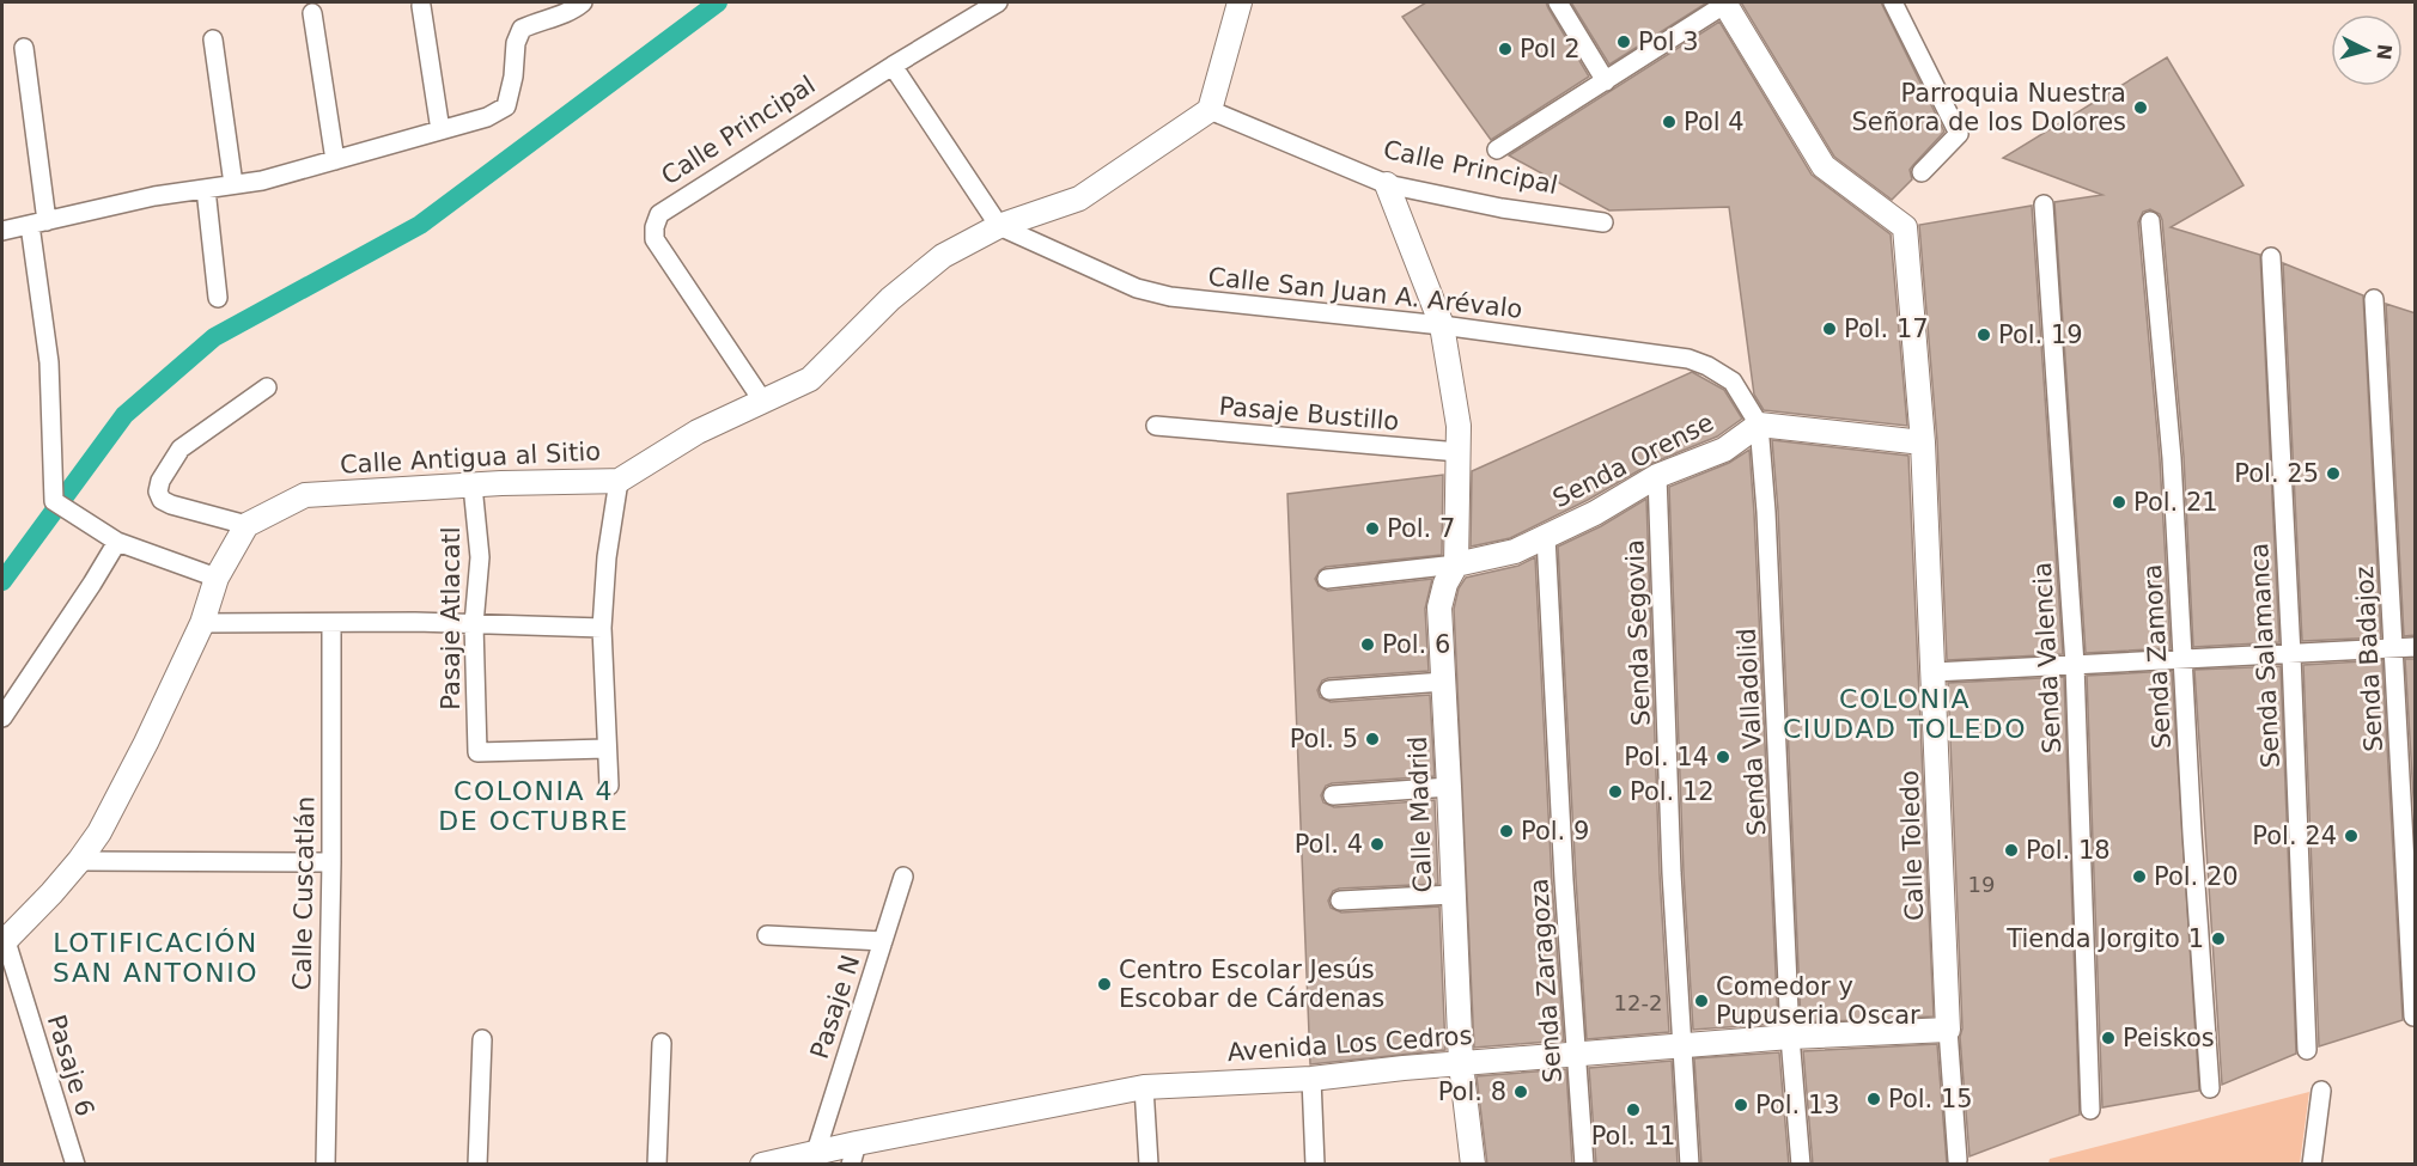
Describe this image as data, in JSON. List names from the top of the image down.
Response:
{
  "streets": {
    "street": [
      "Calle Principal",
      "Calle San Juan A. Arévalo",
      "Pasaje Bustillo",
      "Calle Antigua al Sitio",
      "Senda Orense",
      "Pasaje Atlacatl",
      "Senda Segovia",
      "Senda Salamanca",
      "Senda Zamora",
      "Senda Valencia",
      "Senda Badajoz",
      "Senda Valladolid",
      "Calle Madrid",
      "Calle Toledo",
      "Calle Cuscatlán",
      "Senda Zaragoza",
      "Pasaje N",
      "Avenida Los Cedros",
      "Pasaje 6"
    ]
  },
  "crossings": [
    ["Calle Principal", "Calle Antigua al Sitio"],
    ["Calle San Juan A. Arévalo", "Calle Antigua al Sitio"],
    ["Calle San Juan A. Arévalo", "Senda Orense"],
    ["Calle San Juan A. Arévalo", "Senda Valladolid"],
    ["Calle Antigua al Sitio", "Pasaje Atlacatl"],
    ["Senda Orense", "Senda Segovia"],
    ["Senda Orense", "Senda Valladolid"],
    ["Senda Orense", "Calle Madrid"],
    ["Senda Orense", "Senda Zaragoza"],
    ["Senda Segovia", "Avenida Los Cedros"],
    ["Senda Valladolid", "Avenida Los Cedros"],
    ["Calle Madrid", "Avenida Los Cedros"],
    ["Calle Toledo", "Avenida Los Cedros"],
    ["Senda Zaragoza", "Avenida Los Cedros"],
    ["Pasaje N", "Avenida Los Cedros"]
  ],
  "districts": ["COLONIA CIUDAD TOLEDO", "COLONIA 4 DE OCTUBRE", "LOTIFICACIÓN SAN ANTONIO"],
  "places": [
    "Pol 3",
    "Pol 2",
    "Parroquia Nuestra Señora de los Dolores",
    "Pol 4",
    "Pol. 17",
    "Pol. 19",
    "Pol. 25",
    "Pol. 21",
    "Pol. 7",
    "Pol. 6",
    "Pol. 5",
    "Pol. 14",
    "Pol. 12",
    "Pol. 9",
    "Pol. 24",
    "Pol. 4",
    "Pol. 18",
    "Pol. 20",
    "Tienda Jorgito 1",
    "Centro Escolar Jesús Escobar de Cárdenas",
    "Comedor y Pupuseria Oscar",
    "Peiskos",
    "Pol. 8",
    "Pol. 15",
    "Pol. 13",
    "Pol. 11"
  ],
  "house_numbers": ["19", "12-2"],
  "north": "right"
}
